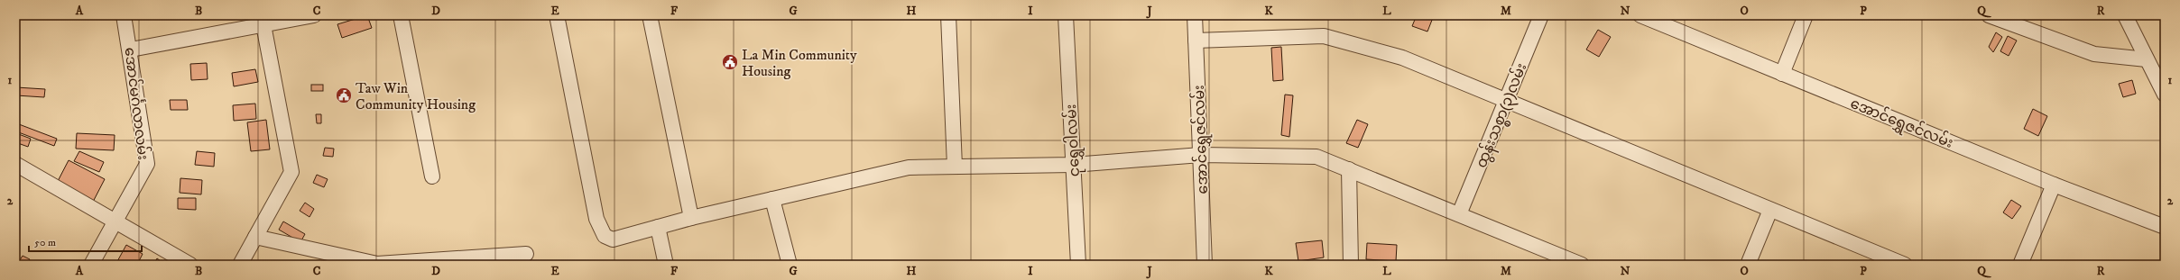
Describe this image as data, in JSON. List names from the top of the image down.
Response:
{
  "streets": {
    "street": [
      "အောင်မင်္ဂလာလမ်း",
      "ထွန်းသစ္စာ(၃)လမ်း",
      "အောင်ရွှေဇင်လမ်း",
      "ငုရွှေဝါလမ်း"
    ]
  },
  "places": {
    "public building": ["La Min Community Housing", "Taw Win Community Housing"]
  },
  "scale_bar": "50 m",
  "grid": {
    "columns": [
      "A",
      "B",
      "C",
      "D",
      "E",
      "F",
      "G",
      "H",
      "I",
      "J",
      "K",
      "L",
      "M",
      "N",
      "O",
      "P",
      "Q",
      "R"
    ],
    "rows": ["1", "2"]
  }
}
